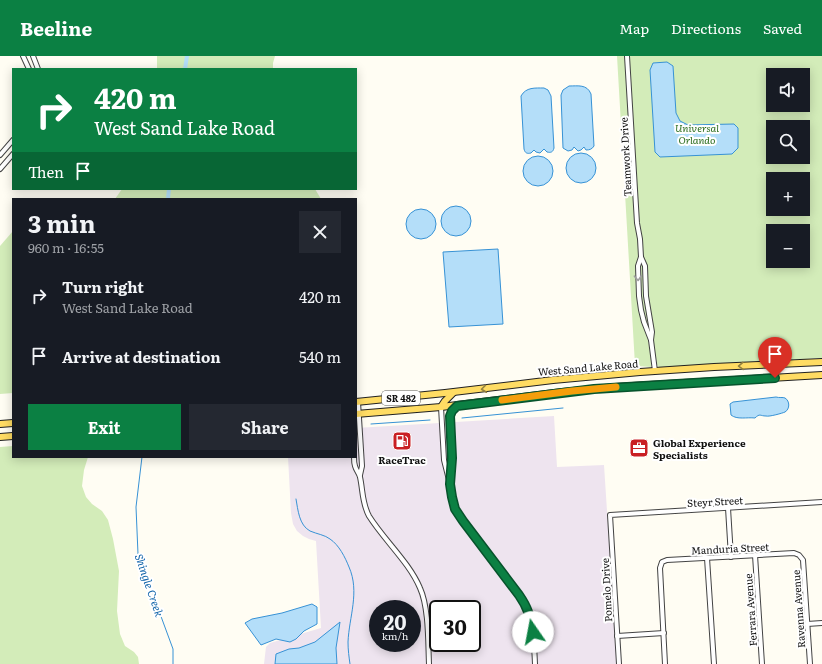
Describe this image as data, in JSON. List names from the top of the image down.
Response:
{
  "streets": {
    "main road": ["West Sand Lake Road", "SR 482"],
    "street": [
      "Teamwork Drive",
      "Steyr Street",
      "Manduria Street",
      "Pomelo Drive",
      "Ravenna Avenue",
      "Ferrara Avenue"
    ]
  },
  "crossings": [
    ["Teamwork Drive", "West Sand Lake Road"],
    ["Steyr Street", "Pomelo Drive"],
    ["Manduria Street", "Ravenna Avenue"],
    ["Manduria Street", "Ferrara Avenue"]
  ],
  "water": ["Shingle Creek"],
  "parks": ["Universal Orlando"],
  "places": {
    "fuel station": ["RaceTrac"],
    "office": ["Global Experience Specialists"]
  },
  "page": {
    "header": "Beeline",
    "nav": ["Map", "Directions", "Saved"],
    "map_buttons": ["+", "−"],
    "turn": ["420 m", "West Sand Lake Road"],
    "then": "Then",
    "heading": ["3 min", "960 m · 16:55"],
    "list": [
      {
        "name": "Turn right",
        "note": "West Sand Lake Road",
        "value": "420 m"
      },
      {
        "name": "Arrive at destination",
        "value": "540 m"
      }
    ],
    "buttons": ["Exit", "Share"],
    "speed": "20 km/h",
    "limit": "30"
  }
}
